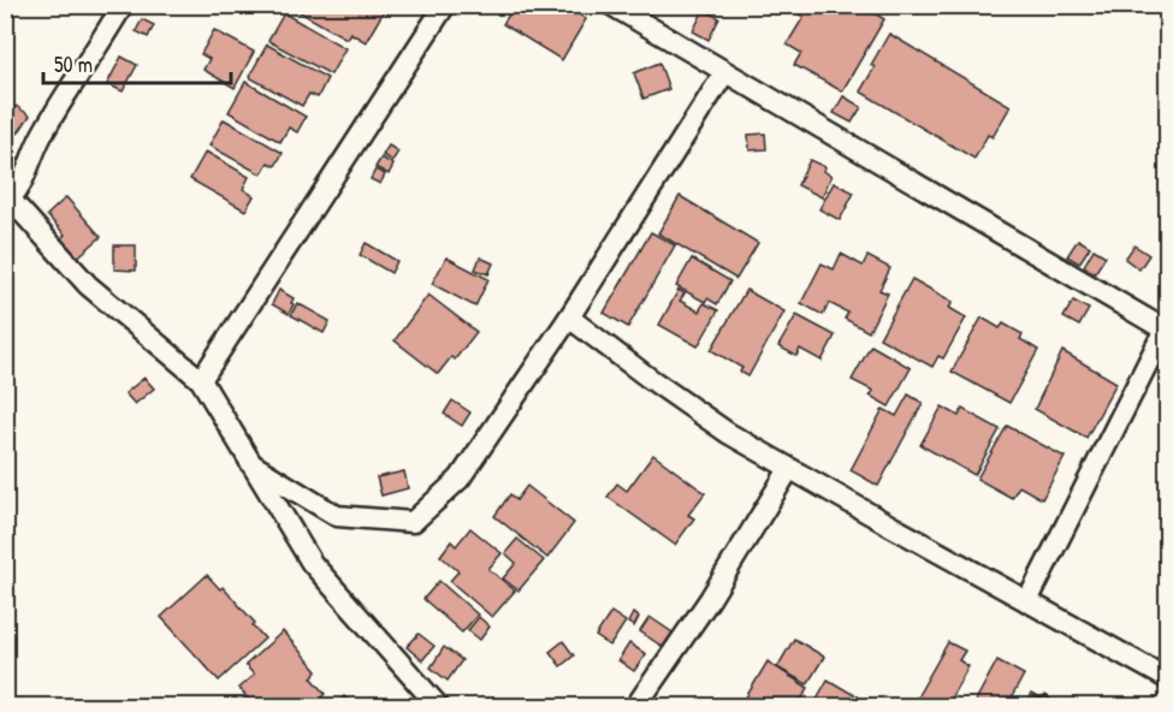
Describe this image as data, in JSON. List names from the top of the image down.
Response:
{
  "scale_bar": "50 m"
}
